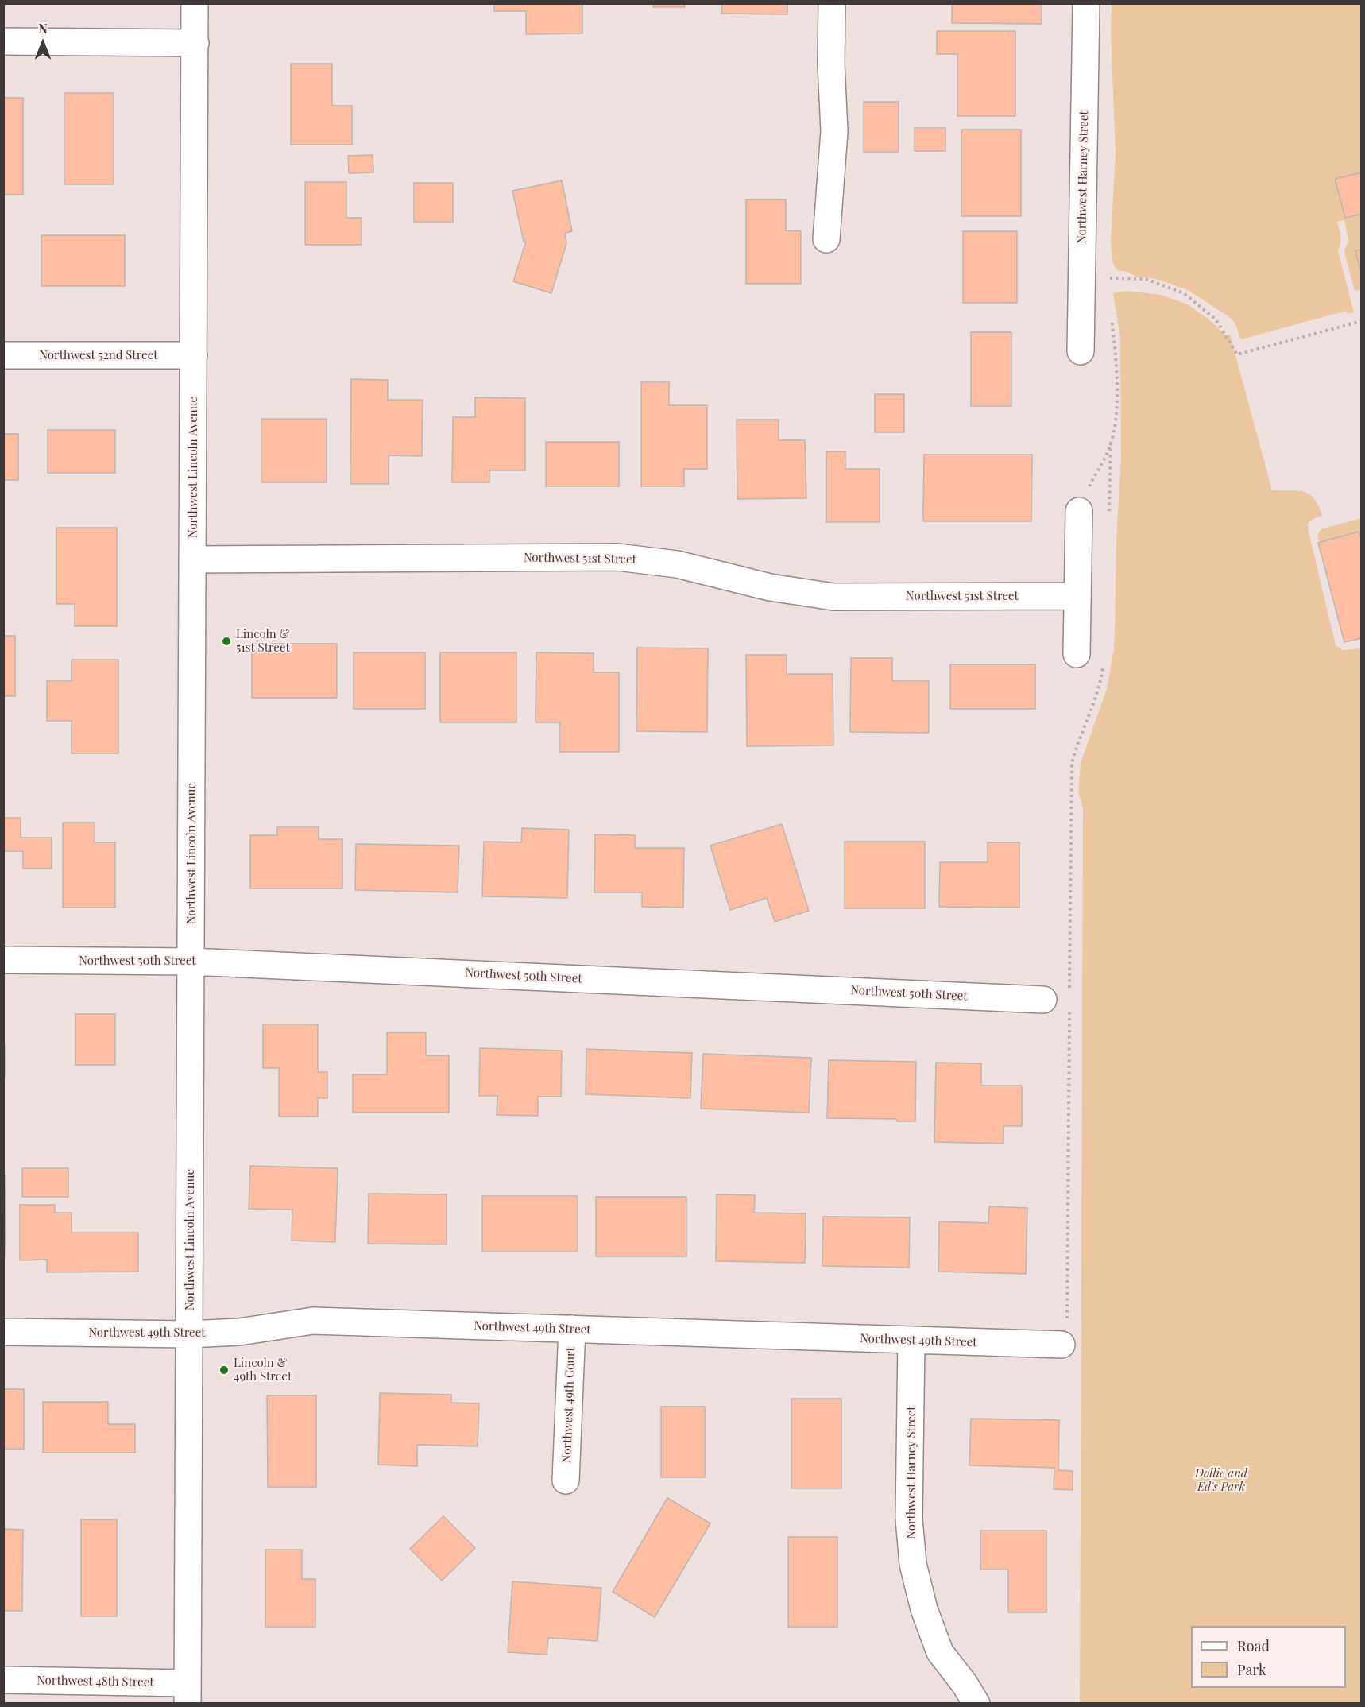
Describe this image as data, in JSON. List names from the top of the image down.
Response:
{
  "streets": {
    "street": [
      "Northwest Harney Street",
      "Northwest 52nd Street",
      "Northwest Lincoln Avenue",
      "Northwest 51st Street",
      "Northwest 50th Street",
      "Northwest 49th Street",
      "Northwest 49th Court",
      "Northwest 48th Street"
    ]
  },
  "crossings": [
    ["Northwest Harney Street", "Northwest 49th Street"],
    ["Northwest 52nd Street", "Northwest Lincoln Avenue"],
    ["Northwest Lincoln Avenue", "Northwest 51st Street"],
    ["Northwest Lincoln Avenue", "Northwest 50th Street"],
    ["Northwest Lincoln Avenue", "Northwest 49th Street"],
    ["Northwest Lincoln Avenue", "Northwest 48th Street"],
    ["Northwest 49th Street", "Northwest 49th Court"]
  ],
  "parks": ["Dollie and Ed's Park"],
  "places": ["Lincoln & 51st Street", "Lincoln & 49th Street"],
  "legend": ["Road", "Park"],
  "north": "top"
}
